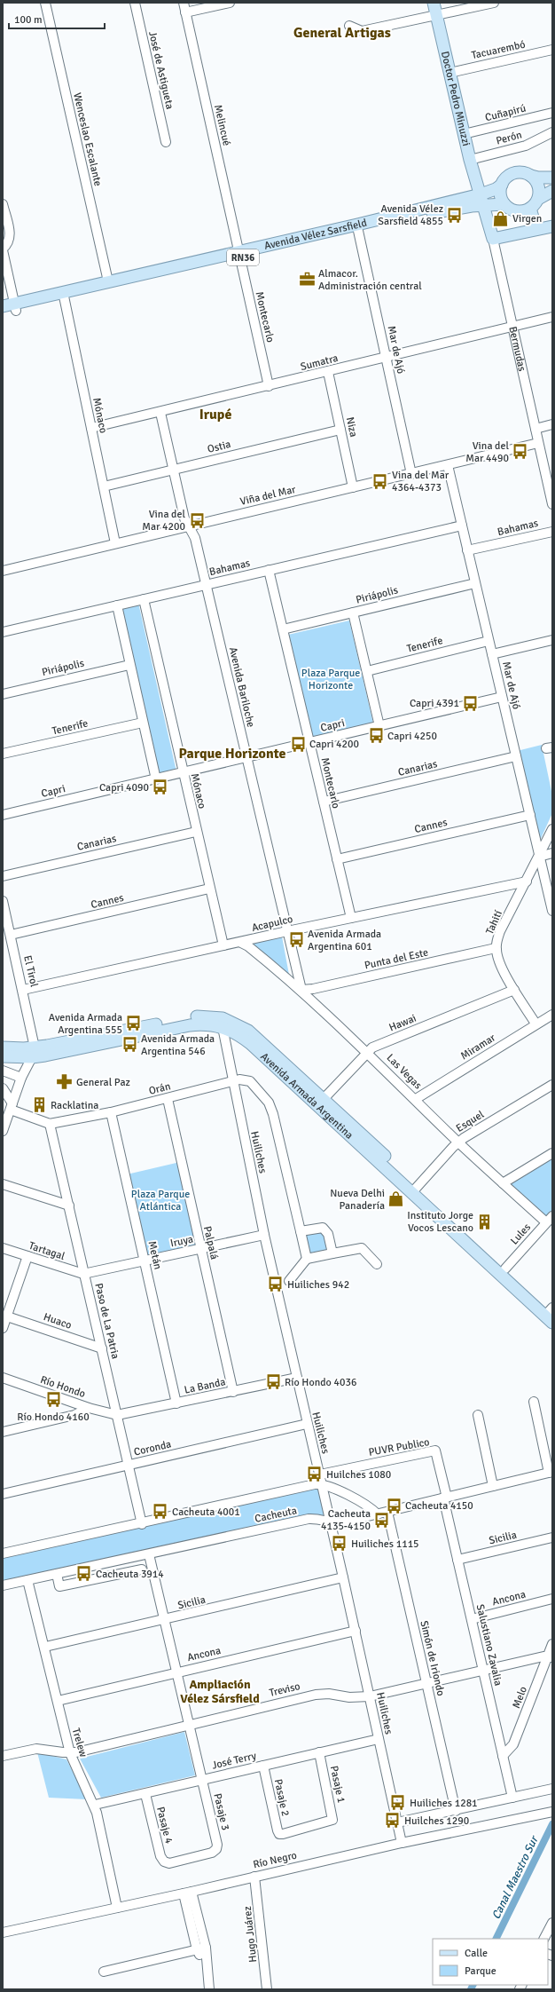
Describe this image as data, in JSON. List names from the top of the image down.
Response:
{
  "streets": {
    "main road": [
      "Doctor Pedro Minuzzi",
      "Avenida Vélez Sarsfield",
      "RN36",
      "Bermudas",
      "Avenida Armada Argentina"
    ],
    "street": [
      "Tacuarembó",
      "José de Astigueta",
      "Cuñapirú",
      "Melincué",
      "Perón",
      "Wenceslao Escalante",
      "Montecarlo",
      "Mar de Ajó",
      "Sumatra",
      "Mónaco",
      "Niza",
      "Ostia",
      "Viña del Mar",
      "Bahamas",
      "Piriápolis",
      "Tenerife",
      "Avenida Bariloche",
      "Capri",
      "Canarias",
      "Cannes",
      "Tahití",
      "Acapulco",
      "Punta del Este",
      "El Tirol",
      "Hawai",
      "Miramar",
      "Las Vegas",
      "Orán",
      "Esquel",
      "Huiliches",
      "Lules",
      "Iruya",
      "Palpalá",
      "Tartagal",
      "Metán",
      "Huaco",
      "Paso de La Patria",
      "La Banda",
      "Río Hondo",
      "PUVR Publico",
      "Coronda",
      "Cacheuta",
      "Sicilia",
      "Ancona",
      "Salustiano Zavalia",
      "Simón de Iriondo",
      "Treviso",
      "Melo",
      "Trelew",
      "José Terry",
      "Pasaje 1",
      "Pasaje 2",
      "Pasaje 3",
      "Pasaje 4",
      "Río Negro",
      "Hugo Juárez"
    ]
  },
  "crossings": [
    ["Tacuarembó", "Doctor Pedro Minuzzi"],
    ["Doctor Pedro Minuzzi", "Cuñapirú"],
    ["Doctor Pedro Minuzzi", "Perón"],
    ["Doctor Pedro Minuzzi", "Avenida Vélez Sarsfield"],
    ["Doctor Pedro Minuzzi", "Bermudas"],
    ["Melincué", "Avenida Vélez Sarsfield"],
    ["Melincué", "Montecarlo"],
    ["Wenceslao Escalante", "Avenida Vélez Sarsfield"],
    ["Avenida Vélez Sarsfield", "RN36"],
    ["Avenida Vélez Sarsfield", "Montecarlo"],
    ["Avenida Vélez Sarsfield", "Bermudas"],
    ["Avenida Vélez Sarsfield", "Mar de Ajó"],
    ["Avenida Vélez Sarsfield", "Mónaco"],
    ["Montecarlo", "Sumatra"],
    ["Montecarlo", "Bahamas"],
    ["Montecarlo", "Piriápolis"],
    ["Montecarlo", "Capri"],
    ["Montecarlo", "Canarias"],
    ["Montecarlo", "Cannes"],
    ["Montecarlo", "Acapulco"],
    ["Bermudas", "Sumatra"],
    ["Bermudas", "Viña del Mar"],
    ["Mar de Ajó", "Sumatra"],
    ["Mar de Ajó", "Viña del Mar"],
    ["Mar de Ajó", "Bahamas"],
    ["Mar de Ajó", "Piriápolis"],
    ["Mar de Ajó", "Tenerife"],
    ["Mar de Ajó", "Capri"],
    ["Mar de Ajó", "Canarias"],
    ["Mar de Ajó", "Cannes"],
    ["Mar de Ajó", "Tahití"],
    ["Sumatra", "Mónaco"],
    ["Sumatra", "Niza"],
    ["Sumatra", "Avenida Bariloche"],
    ["Mónaco", "Ostia"],
    ["Mónaco", "Viña del Mar"],
    ["Mónaco", "Bahamas"],
    ["Mónaco", "Capri"],
    ["Mónaco", "Canarias"],
    ["Mónaco", "Cannes"],
    ["Mónaco", "Acapulco"],
    ["Niza", "Ostia"],
    ["Niza", "Viña del Mar"],
    ["Ostia", "Avenida Bariloche"],
    ["Viña del Mar", "Avenida Bariloche"],
    ["Bahamas", "Avenida Bariloche"],
    ["Avenida Bariloche", "Capri"],
    ["Avenida Bariloche", "Acapulco"],
    ["Avenida Bariloche", "Punta del Este"],
    ["Avenida Bariloche", "Las Vegas"],
    ["Cannes", "El Tirol"],
    ["Tahití", "Acapulco"],
    ["Tahití", "Punta del Este"],
    ["Tahití", "Hawai"],
    ["Tahití", "Miramar"],
    ["Acapulco", "El Tirol"],
    ["Acapulco", "Las Vegas"],
    ["Punta del Este", "Las Vegas"],
    ["El Tirol", "Avenida Armada Argentina"],
    ["Hawai", "Las Vegas"],
    ["Hawai", "Avenida Armada Argentina"],
    ["Miramar", "Las Vegas"],
    ["Las Vegas", "Esquel"],
    ["Las Vegas", "Lules"],
    ["Orán", "Huiliches"],
    ["Orán", "Palpalá"],
    ["Orán", "Metán"],
    ["Orán", "Paso de La Patria"],
    ["Avenida Armada Argentina", "Esquel"],
    ["Avenida Armada Argentina", "Huiliches"],
    ["Avenida Armada Argentina", "Lules"],
    ["Huiliches", "Iruya"],
    ["Huiliches", "La Banda"],
    ["Huiliches", "PUVR Publico"],
    ["Huiliches", "Coronda"],
    ["Huiliches", "Cacheuta"],
    ["Huiliches", "Sicilia"],
    ["Huiliches", "Ancona"],
    ["Huiliches", "Treviso"],
    ["Huiliches", "José Terry"],
    ["Huiliches", "Río Negro"],
    ["Iruya", "Palpalá"],
    ["Iruya", "Tartagal"],
    ["Iruya", "Metán"],
    ["Iruya", "Paso de La Patria"],
    ["Palpalá", "La Banda"],
    ["Tartagal", "Paso de La Patria"],
    ["Metán", "La Banda"],
    ["Huaco", "Paso de La Patria"],
    ["Paso de La Patria", "La Banda"],
    ["Paso de La Patria", "Río Hondo"],
    ["Paso de La Patria", "Coronda"],
    ["Paso de La Patria", "Cacheuta"],
    ["La Banda", "Río Hondo"],
    ["PUVR Publico", "Cacheuta"],
    ["PUVR Publico", "Salustiano Zavalia"],
    ["Cacheuta", "Salustiano Zavalia"],
    ["Cacheuta", "Simón de Iriondo"],
    ["Cacheuta", "Trelew"],
    ["Sicilia", "Salustiano Zavalia"],
    ["Sicilia", "Trelew"],
    ["Ancona", "Salustiano Zavalia"],
    ["Ancona", "Trelew"],
    ["Salustiano Zavalia", "Treviso"],
    ["Salustiano Zavalia", "Melo"],
    ["Simón de Iriondo", "Treviso"],
    ["Treviso", "Melo"],
    ["Treviso", "Trelew"],
    ["Trelew", "José Terry"],
    ["Trelew", "Río Negro"],
    ["José Terry", "Pasaje 1"],
    ["José Terry", "Pasaje 2"],
    ["José Terry", "Pasaje 3"],
    ["José Terry", "Pasaje 4"],
    ["Pasaje 1", "Pasaje 2"],
    ["Pasaje 3", "Pasaje 4"],
    ["Río Negro", "Hugo Juárez"]
  ],
  "districts": [
    "General Artigas",
    "Irupé",
    "Parque Horizonte",
    "Ampliación Vélez Sársfield"
  ],
  "water": ["Canal Maestro Sur"],
  "parks": ["Plaza Parque Horizonte", "Plaza Parque Atlántica"],
  "places": {
    "bus stop": [
      "Avenida Vélez Sarsfield 4855",
      "Vina del Mar 4490",
      "Vina del Mar 4364-4373",
      "Vina del Mar 4200",
      "Capri 4391",
      "Capri 4250",
      "Capri 4200",
      "Capri 4090",
      "Avenida Armada Argentina 601",
      "Avenida Armada Argentina 555",
      "Avenida Armada Argentina 546",
      "Huiliches 942",
      "Río Hondo 4036",
      "Río Hondo 4160",
      "Huilches 1080",
      "Cacheuta 4150",
      "Cacheuta 4001",
      "Cacheuta 4135-4150",
      "Huiliches 1115",
      "Cacheuta 3914",
      "Huiliches 1281",
      "Huilches 1290"
    ],
    "shop": ["Virgen", "Nueva Delhi Panadería"],
    "office": ["Almacor. Administración central"],
    "pharmacy": ["General Paz"],
    "building": ["Racklatina", "Instituto Jorge Vocos Lescano"]
  },
  "legend": ["Calle", "Parque"],
  "scale_bar": "100 m"
}
